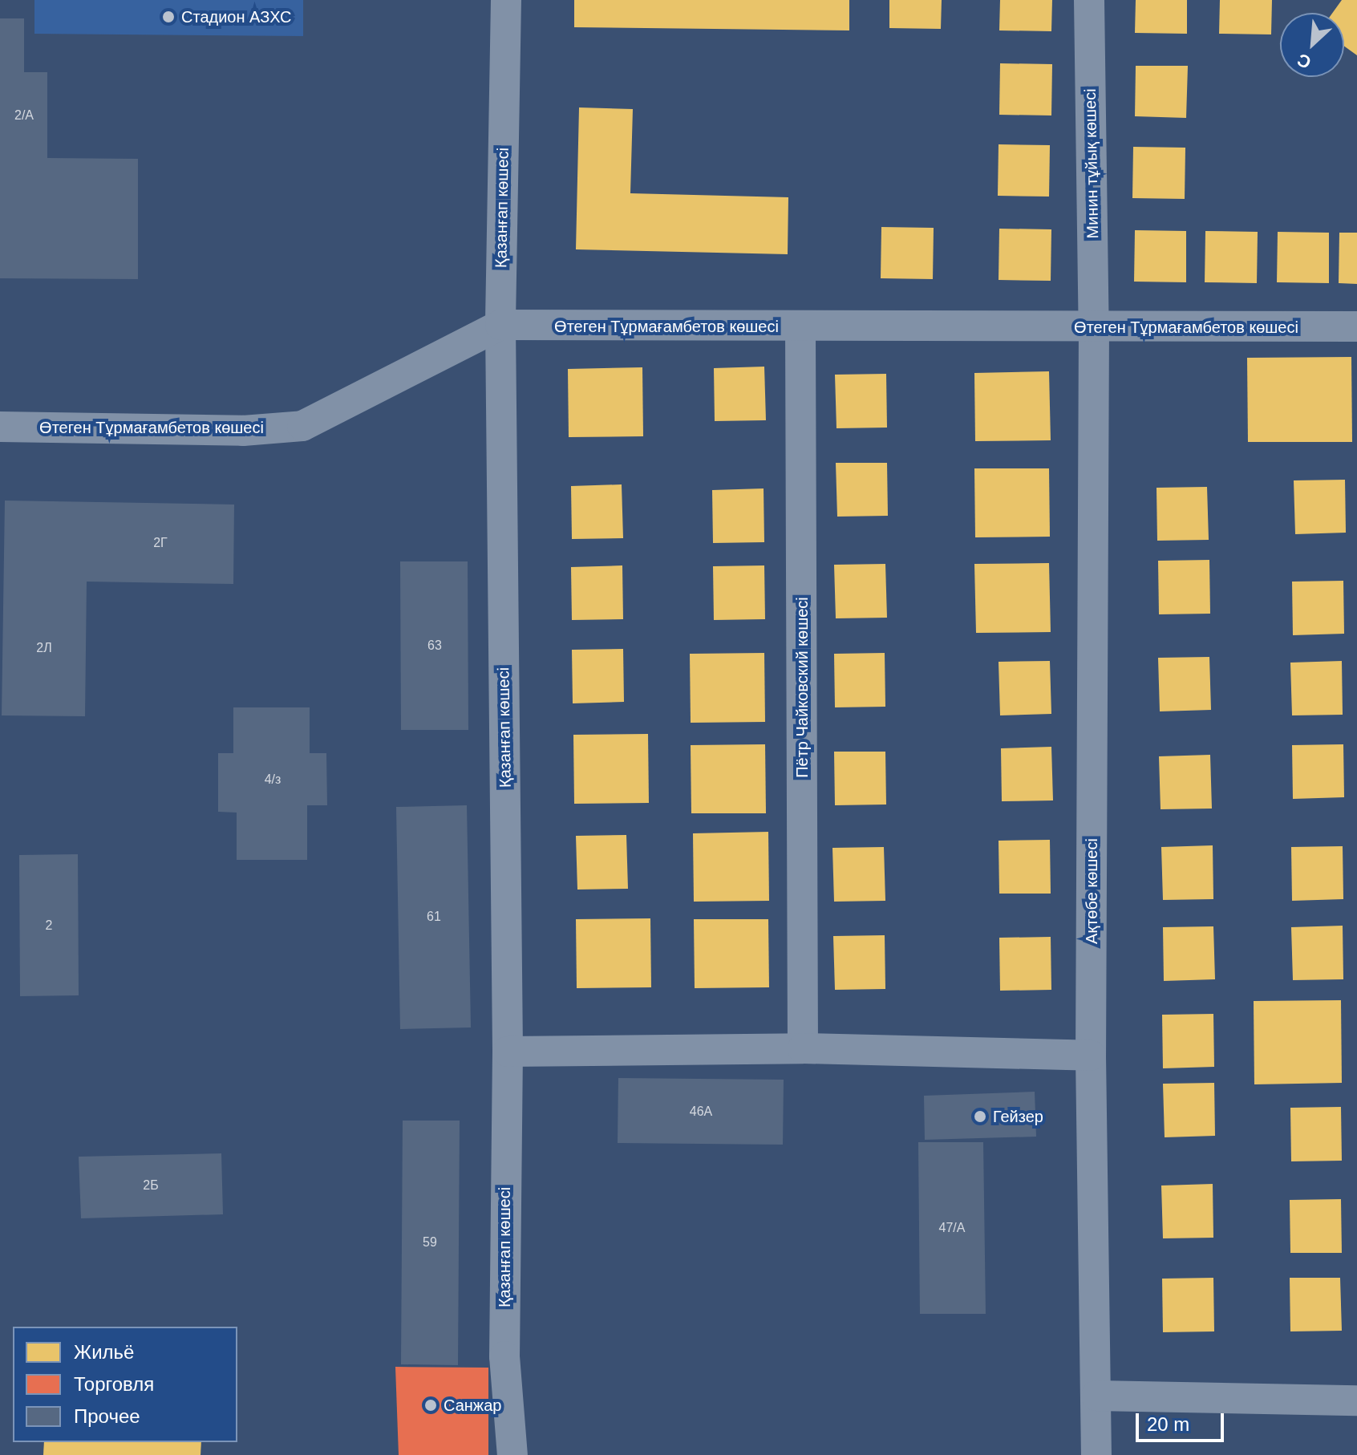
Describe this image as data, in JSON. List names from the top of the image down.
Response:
{
  "streets": {
    "street": [
      "Минин тұйық көшесі",
      "Қазанғап көшесі",
      "Өтеген Тұрмағамбетов көшесі",
      "Пётр Чайковский көшесі",
      "Ақтөбе көшесі"
    ]
  },
  "crossings": [
    ["Минин тұйық көшесі", "Өтеген Тұрмағамбетов көшесі"],
    ["Минин тұйық көшесі", "Ақтөбе көшесі"],
    ["Қазанғап көшесі", "Өтеген Тұрмағамбетов көшесі"],
    ["Өтеген Тұрмағамбетов көшесі", "Пётр Чайковский көшесі"],
    ["Өтеген Тұрмағамбетов көшесі", "Ақтөбе көшесі"]
  ],
  "places": ["Стадион АЗХС", "Гейзер", "Санжар"],
  "house_numbers": [
    "2/А",
    "2Г",
    "63",
    "2Л",
    "4/з",
    "61",
    "2",
    "46А",
    "2Б",
    "47/А",
    "59"
  ],
  "legend": ["Жильё", "Торговля", "Прочее"],
  "scale_bar": "20 m",
  "north": "bottom left"
}
